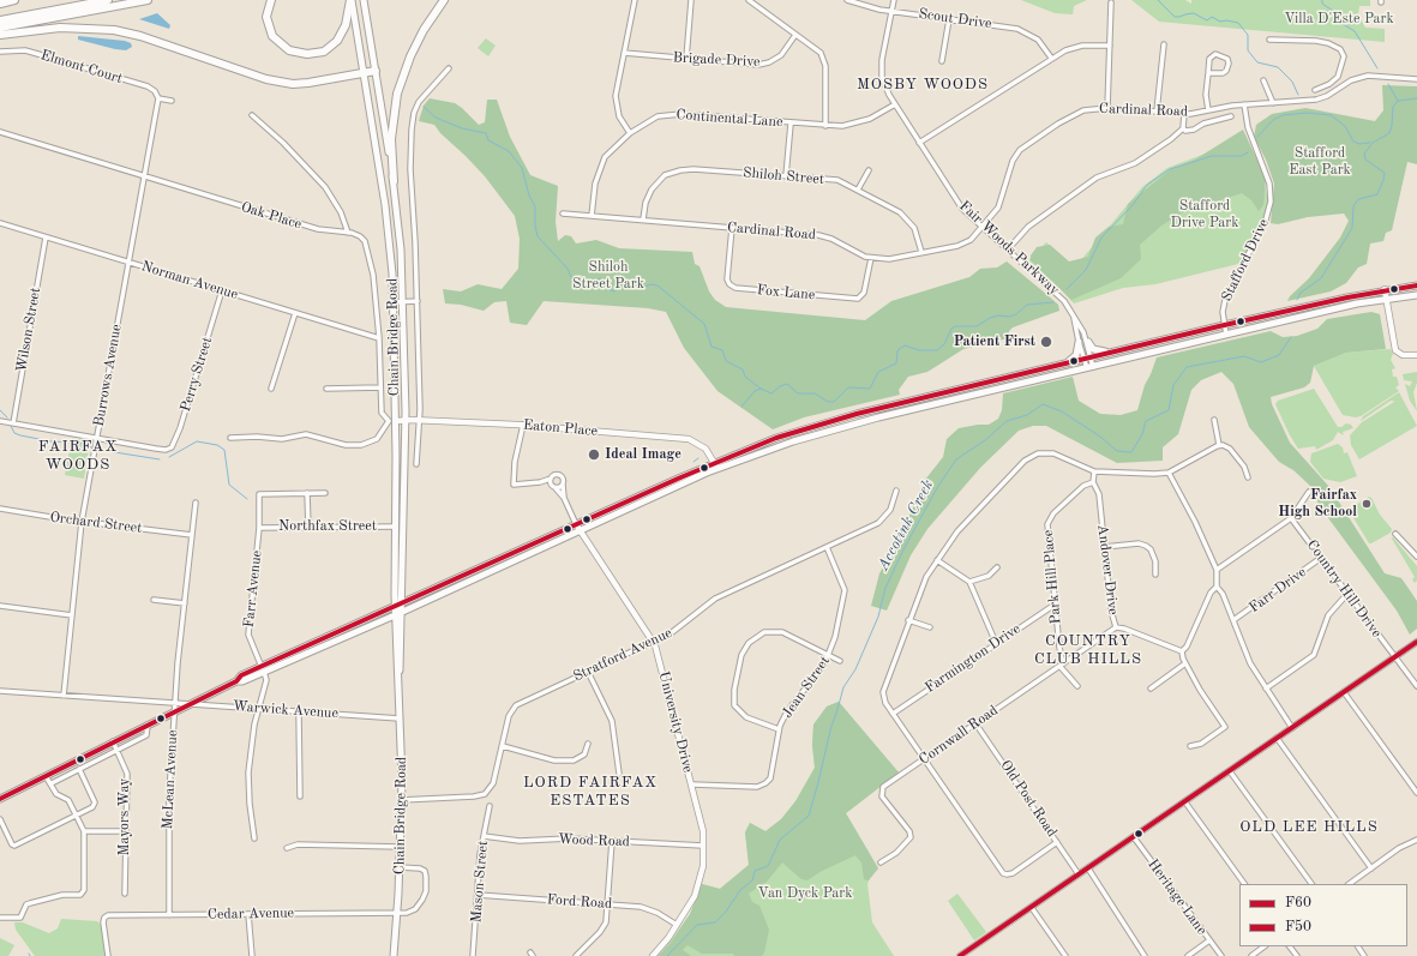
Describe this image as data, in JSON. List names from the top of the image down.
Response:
{
  "streets": {
    "main road": ["Chain Bridge Road"],
    "street": [
      "Scout Drive",
      "Brigade Drive",
      "Elmont Court",
      "Cardinal Road",
      "Continental Lane",
      "Shiloh Street",
      "Oak Place",
      "Fair Woods Parkway",
      "Stafford Drive",
      "Norman Avenue",
      "Fox Lane",
      "Wilson Street",
      "Perry Street",
      "Burrows Avenue",
      "Eaton Place",
      "Orchard Street",
      "Northfax Street",
      "Andover Drive",
      "Park Hill Place",
      "Farr Avenue",
      "Country Hill Drive",
      "Farr Drive",
      "Stratford Avenue",
      "Farmington Drive",
      "Jean Street",
      "Warwick Avenue",
      "University Drive",
      "Cornwall Road",
      "McLean Avenue",
      "Old Post Road",
      "Mayors Way",
      "Wood Road",
      "Mason Street",
      "Heritage Lane",
      "Ford Road",
      "Cedar Avenue"
    ]
  },
  "crossings": [
    ["Scout Drive", "Fair Woods Parkway"],
    ["Elmont Court", "Burrows Avenue"],
    ["Cardinal Road", "Continental Lane"],
    ["Cardinal Road", "Shiloh Street"],
    ["Cardinal Road", "Fair Woods Parkway"],
    ["Cardinal Road", "Stafford Drive"],
    ["Cardinal Road", "Fox Lane"],
    ["Continental Lane", "Fair Woods Parkway"],
    ["Oak Place", "Norman Avenue"],
    ["Oak Place", "Chain Bridge Road"],
    ["Oak Place", "Burrows Avenue"],
    ["Oak Place", "Eaton Place"],
    ["Norman Avenue", "Wilson Street"],
    ["Norman Avenue", "Perry Street"],
    ["Norman Avenue", "Burrows Avenue"],
    ["Chain Bridge Road", "Eaton Place"],
    ["Chain Bridge Road", "Northfax Street"],
    ["Chain Bridge Road", "Stratford Avenue"],
    ["Chain Bridge Road", "Warwick Avenue"],
    ["Chain Bridge Road", "Cedar Avenue"],
    ["Perry Street", "Burrows Avenue"],
    ["Burrows Avenue", "Orchard Street"],
    ["Burrows Avenue", "Warwick Avenue"],
    ["Orchard Street", "McLean Avenue"],
    ["Northfax Street", "Farr Avenue"],
    ["Andover Drive", "Park Hill Place"],
    ["Andover Drive", "Cornwall Road"],
    ["Park Hill Place", "Farmington Drive"],
    ["Park Hill Place", "Cornwall Road"],
    ["Farr Avenue", "Warwick Avenue"],
    ["Country Hill Drive", "Farr Drive"],
    ["Stratford Avenue", "Jean Street"],
    ["Stratford Avenue", "University Drive"],
    ["Jean Street", "University Drive"],
    ["Warwick Avenue", "McLean Avenue"],
    ["University Drive", "Wood Road"],
    ["University Drive", "Ford Road"],
    ["Cornwall Road", "Old Post Road"],
    ["McLean Avenue", "Cedar Avenue"],
    ["Wood Road", "Mason Street"],
    ["Mason Street", "Ford Road"]
  ],
  "districts": [
    "MOSBY WOODS",
    "FAIRFAX WOODS",
    "COUNTRY CLUB HILLS",
    "LORD FAIRFAX ESTATES",
    "OLD LEE HILLS"
  ],
  "water": ["Accotink Creek"],
  "parks": [
    "Villa D'Este Park",
    "Stafford East Park",
    "Stafford Drive Park",
    "Shiloh Street Park",
    "Van Dyck Park"
  ],
  "places": ["Patient First", "Ideal Image", "Fairfax High School"],
  "lines": ["transit line F60", "transit line F50"],
  "legend": ["F60", "F50"]
}
